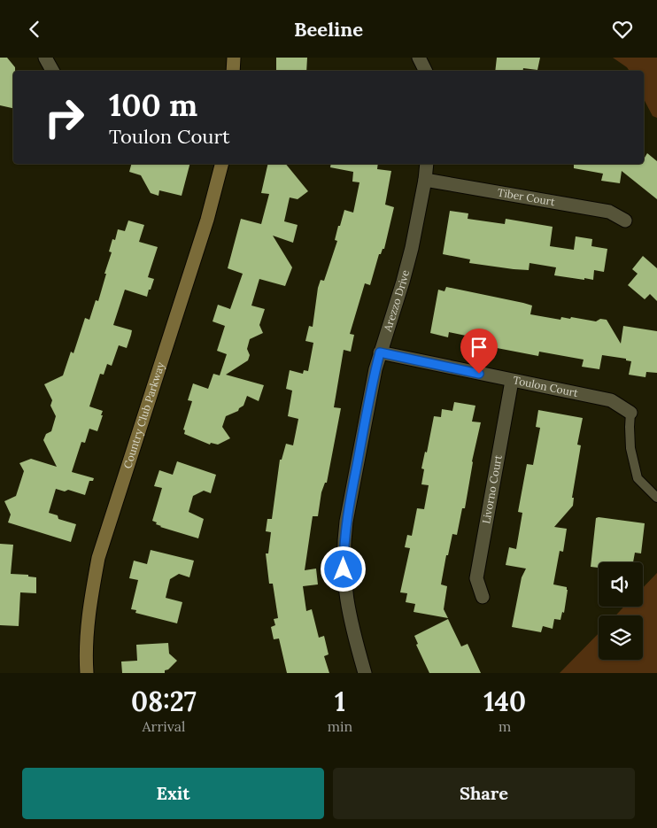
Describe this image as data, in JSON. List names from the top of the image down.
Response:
{
  "streets": {
    "street": [
      "Tiber Court",
      "Arezzo Drive",
      "Toulon Court",
      "Country Club Parkway",
      "Livorno Court"
    ]
  },
  "crossings": [
    ["Tiber Court", "Arezzo Drive"],
    ["Arezzo Drive", "Toulon Court"],
    ["Toulon Court", "Livorno Court"]
  ],
  "page": {
    "header": "Beeline",
    "turn": ["100 m", "Toulon Court"],
    "eta": [
      "08:27",
      "Arrival",
      "1",
      "min",
      "140",
      "m"
    ],
    "buttons": ["Exit", "Share"]
  }
}
